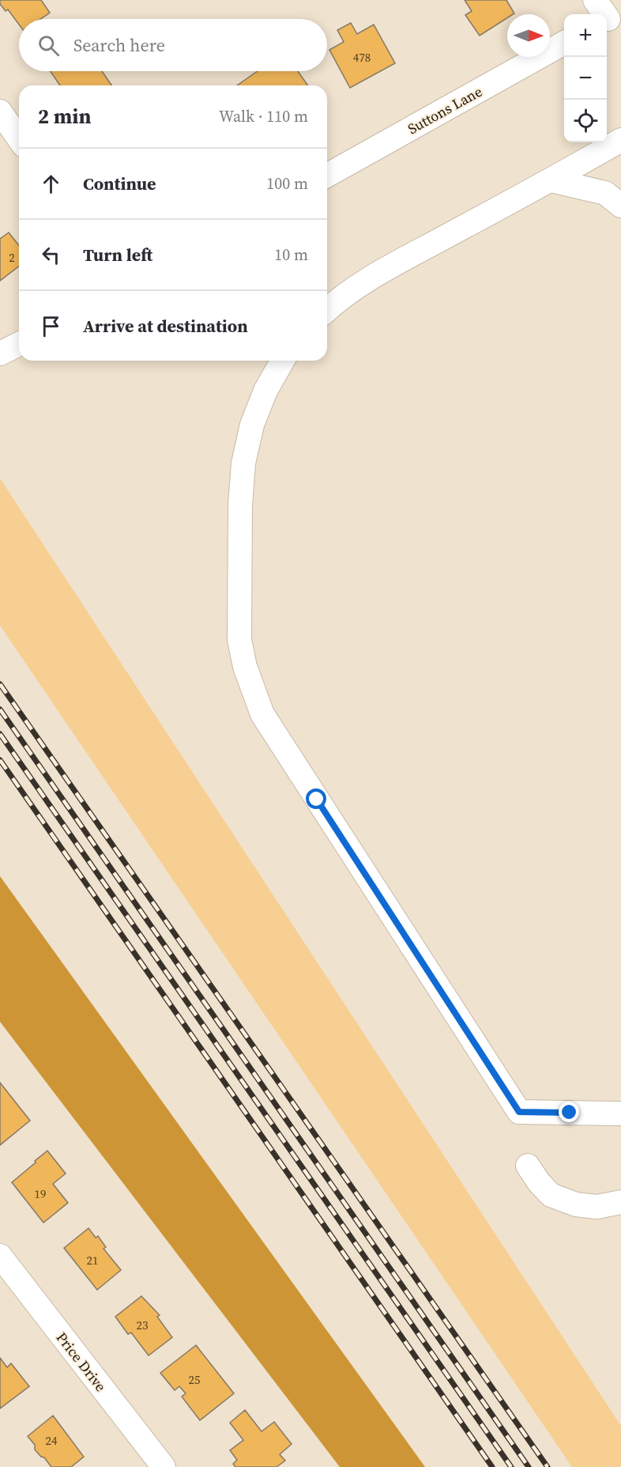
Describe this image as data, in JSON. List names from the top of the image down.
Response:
{
  "streets": {
    "street": ["Suttons Lane", "Price Drive"]
  },
  "house_numbers": [
    "478",
    "2",
    "19",
    "21",
    "23",
    "25",
    "24"
  ],
  "north": "right",
  "page": {
    "map_buttons": ["+", "−"],
    "search": "Search here",
    "heading": ["2 min", "Walk · 110 m"],
    "list": [
      ["Continue", "100 m"],
      ["Turn left", "10 m"],
      "Arrive at destination"
    ]
  }
}
